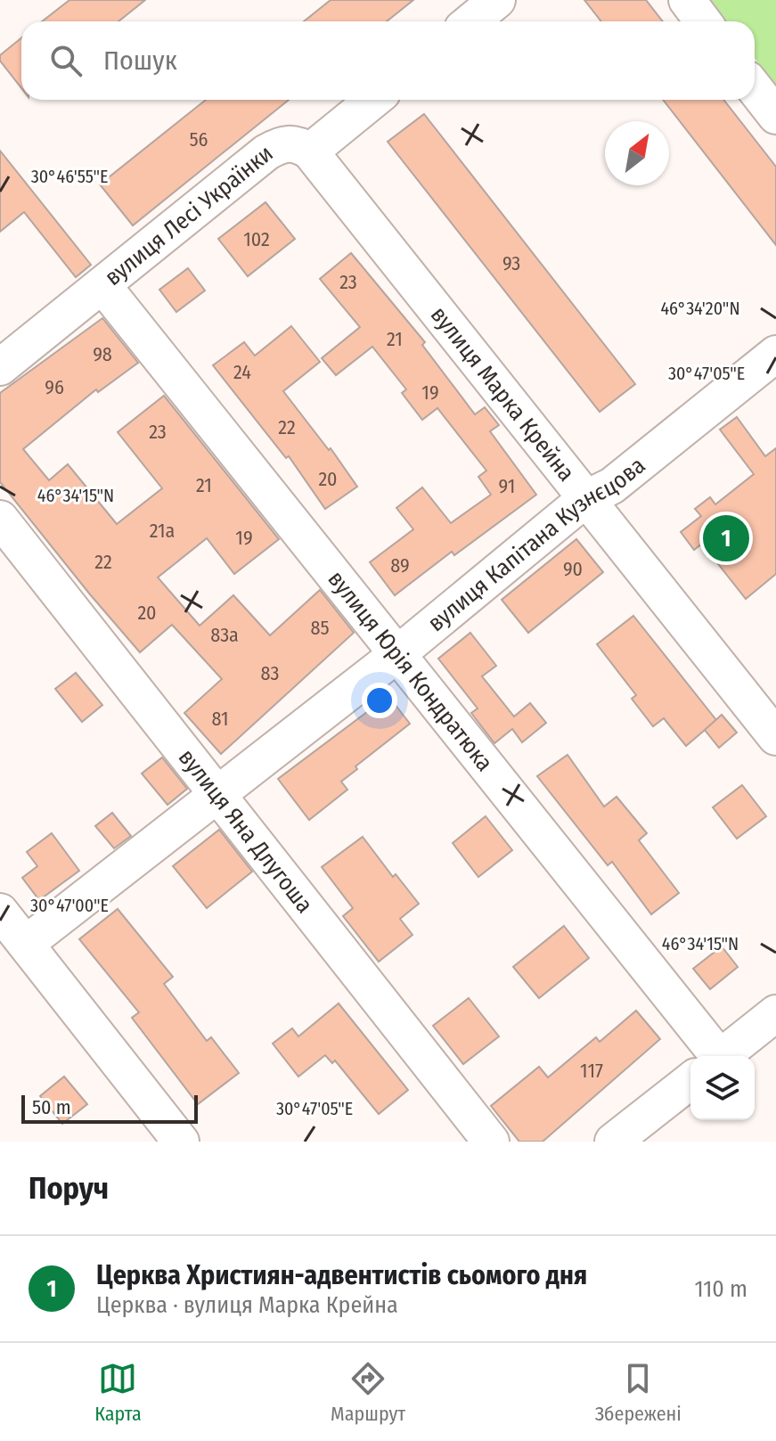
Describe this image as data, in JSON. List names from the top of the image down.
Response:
{
  "streets": {
    "street": [
      "вулиця Лесі Українки",
      "вулиця Марка Крейна",
      "вулиця Капітана Кузнєцова",
      "вулиця Юрія Кондратюка",
      "вулиця Яна Длугоша"
    ]
  },
  "crossings": [
    ["вулиця Лесі Українки", "вулиця Марка Крейна"],
    ["вулиця Лесі Українки", "вулиця Юрія Кондратюка"],
    ["вулиця Марка Крейна", "вулиця Капітана Кузнєцова"],
    ["вулиця Капітана Кузнєцова", "вулиця Юрія Кондратюка"],
    ["вулиця Капітана Кузнєцова", "вулиця Яна Длугоша"]
  ],
  "house_numbers": [
    "56",
    "102",
    "93",
    "23",
    "21",
    "98",
    "24",
    "96",
    "19",
    "22",
    "23",
    "20",
    "21",
    "91",
    "21а",
    "19",
    "22",
    "89",
    "90",
    "20",
    "85",
    "83а",
    "83",
    "81",
    "117"
  ],
  "scale_bar": "50 m",
  "north": "top right",
  "page": {
    "search": "Пошук",
    "pins": "1",
    "scale": "50 m",
    "heading": "Поруч",
    "list": [
      {
        "mark": "1",
        "name": "Церква Християн-адвентистів сьомого дня",
        "note": "Церква · вулиця Марка Крейна",
        "value": "110 m"
      }
    ],
    "nav": ["Карта", "Маршрут", "Збережені"]
  },
  "coordinates": [
    "30°46'55\"E",
    "46°34'20\"N",
    "30°47'05\"E",
    "46°34'15\"N",
    "30°47'00\"E"
  ]
}
